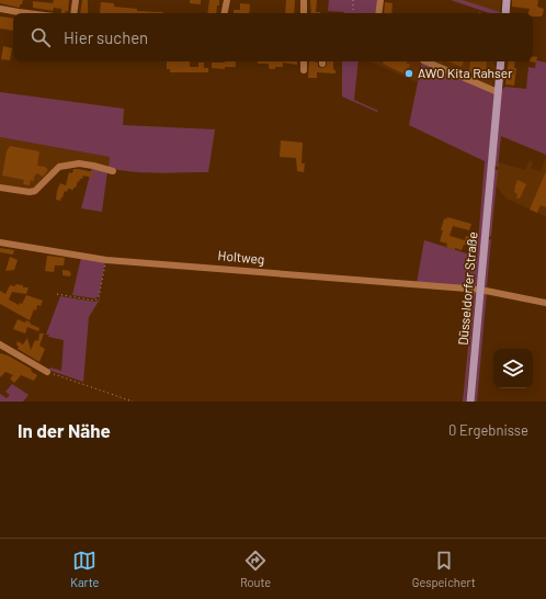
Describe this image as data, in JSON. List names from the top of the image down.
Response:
{
  "streets": {
    "main road": ["Düsseldorfer Straße"],
    "street": ["Holtweg"]
  },
  "crossings": [
    ["Holtweg", "Düsseldorfer Straße"]
  ],
  "places": ["AWO Kita Rahser"],
  "page": {
    "search": "Hier suchen",
    "heading": ["In der Nähe", "0 Ergebnisse"],
    "nav": ["Karte", "Route", "Gespeichert"]
  }
}
